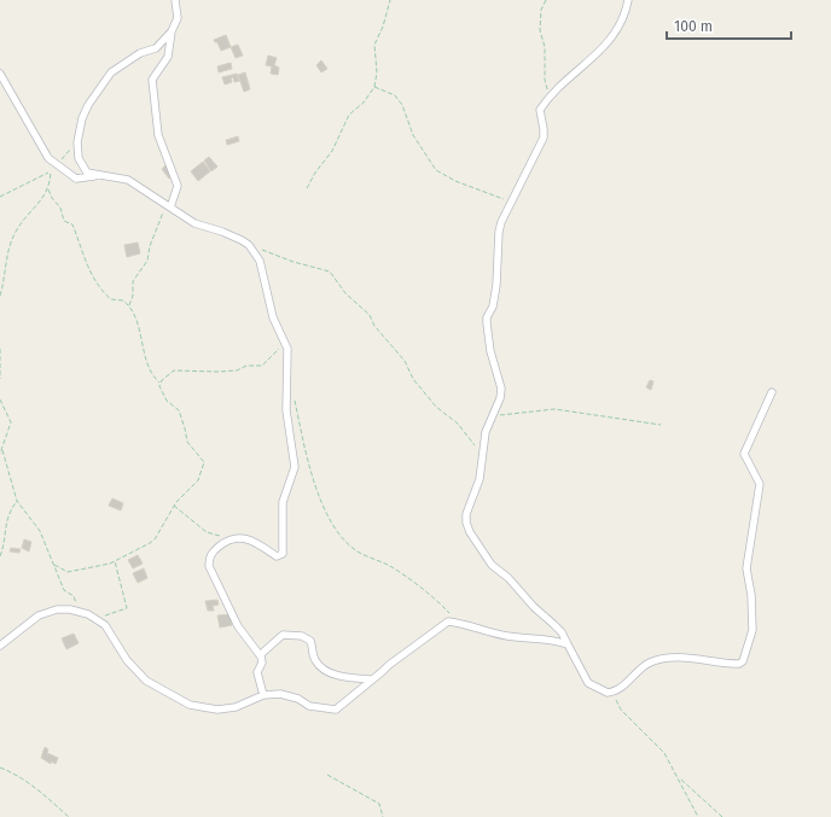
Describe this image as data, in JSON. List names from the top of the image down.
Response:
{
  "scale_bar": "100 m"
}
